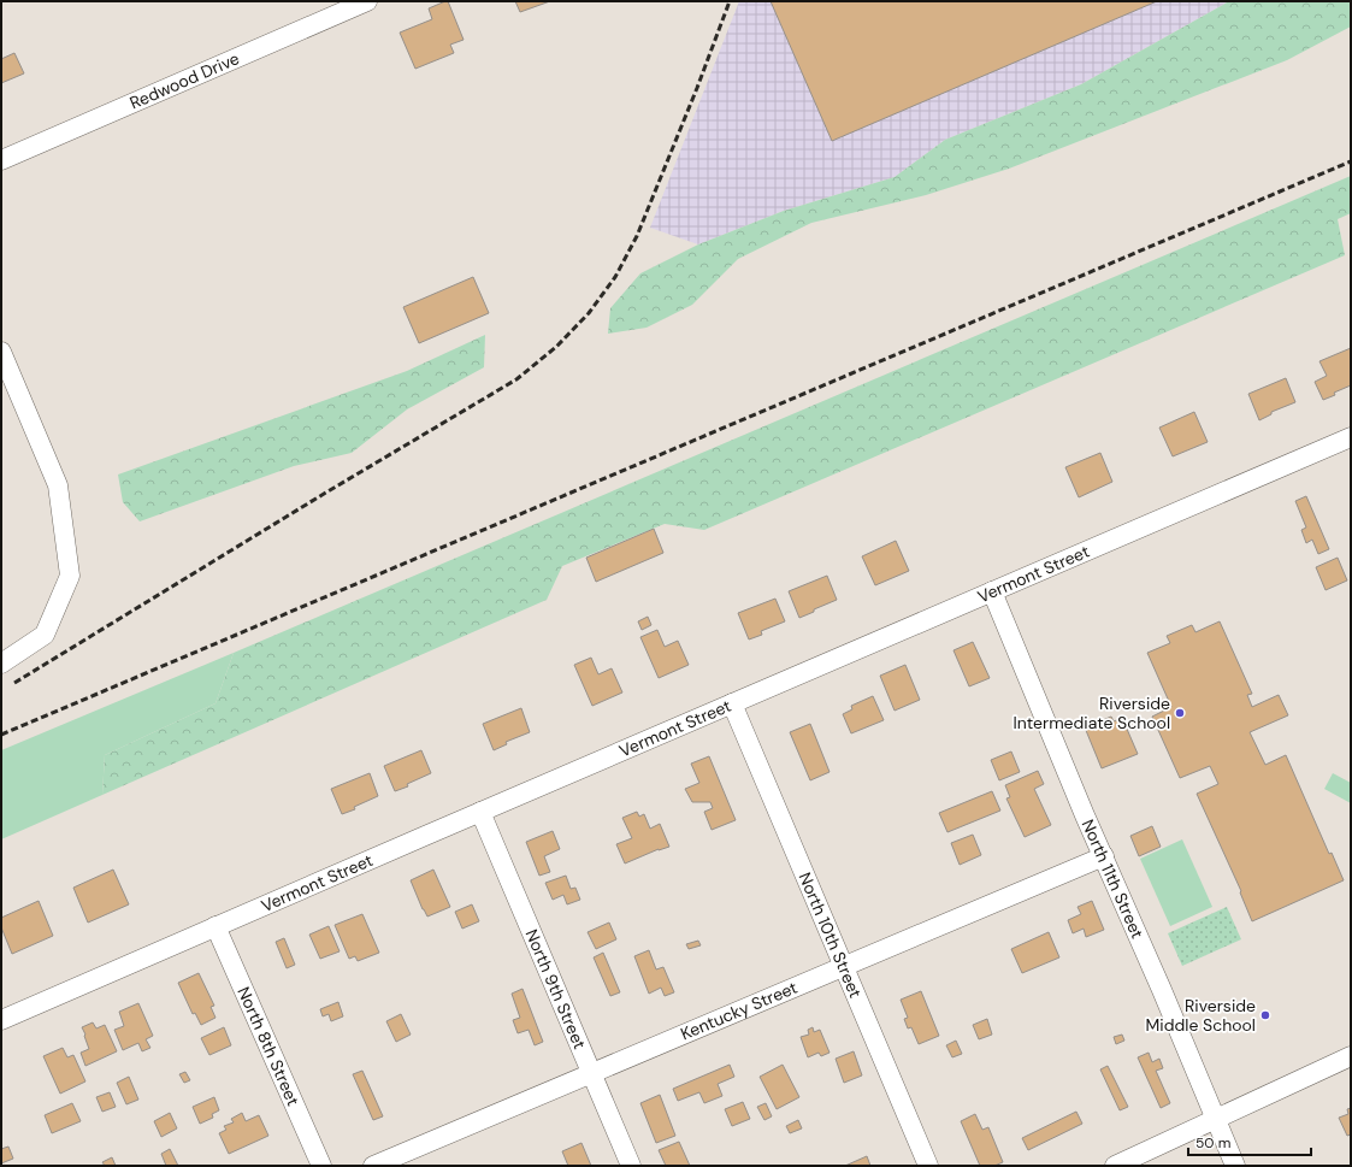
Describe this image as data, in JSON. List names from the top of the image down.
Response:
{
  "streets": {
    "street": [
      "Redwood Drive",
      "Vermont Street",
      "North 11th Street",
      "North 10th Street",
      "North 9th Street",
      "Kentucky Street",
      "North 8th Street"
    ]
  },
  "crossings": [
    ["Vermont Street", "North 11th Street"],
    ["Vermont Street", "North 10th Street"],
    ["Vermont Street", "North 9th Street"],
    ["Vermont Street", "North 8th Street"],
    ["North 11th Street", "Kentucky Street"],
    ["North 10th Street", "Kentucky Street"],
    ["North 9th Street", "Kentucky Street"]
  ],
  "places": ["Riverside Intermediate School", "Riverside Middle School"],
  "scale_bar": "50 m"
}
